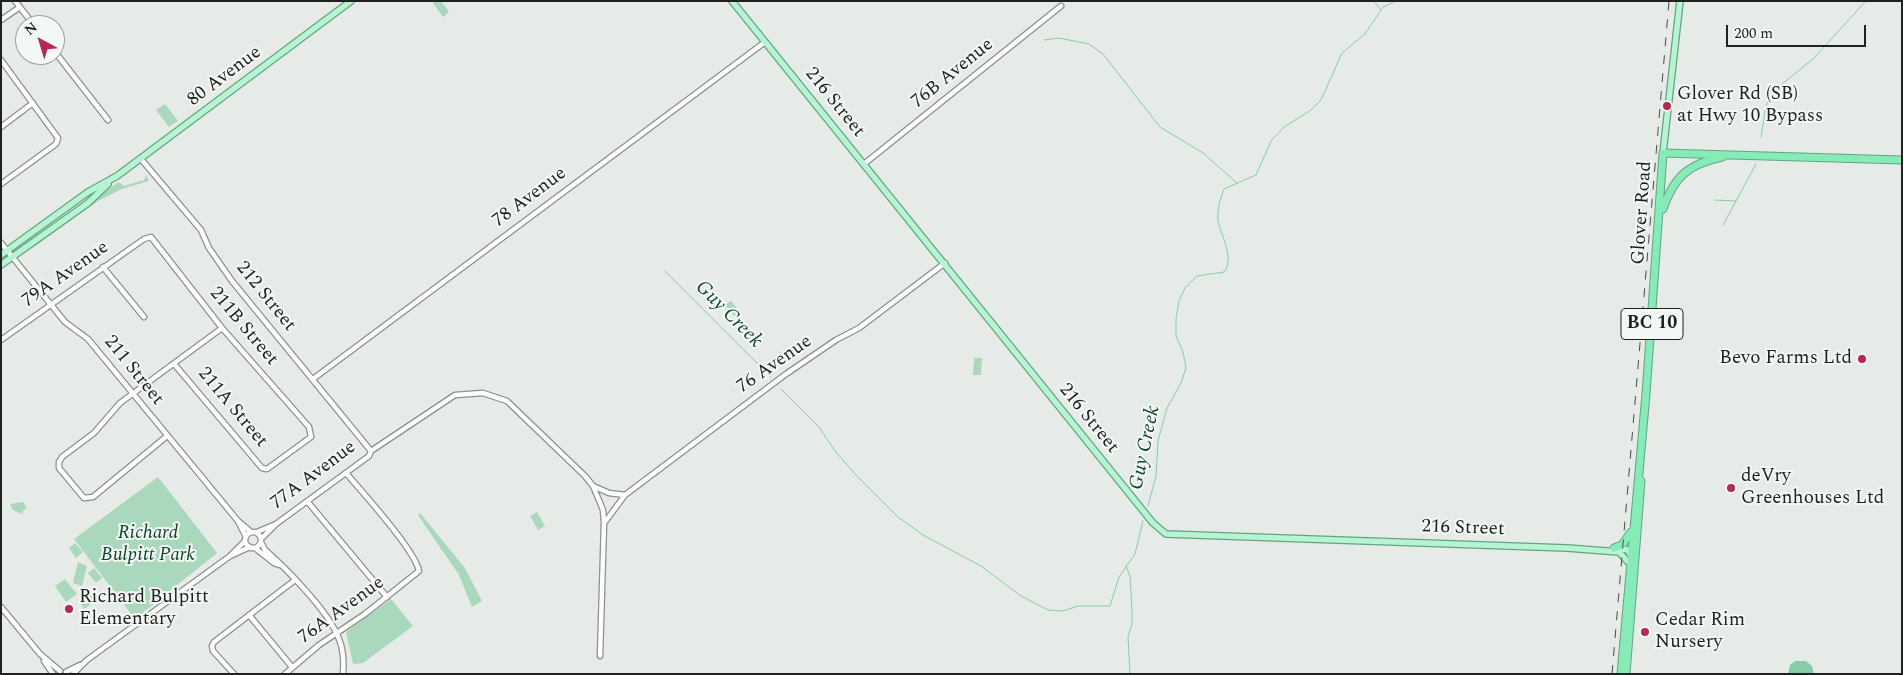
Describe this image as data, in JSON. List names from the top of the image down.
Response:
{
  "streets": {
    "highway": ["Glover Road", "BC 10"],
    "main road": ["80 Avenue", "216 Street"],
    "street": [
      "76B Avenue",
      "78 Avenue",
      "79A Avenue",
      "212 Street",
      "211B Street",
      "76 Avenue",
      "211 Street",
      "211A Street",
      "77A Avenue",
      "76A Avenue"
    ]
  },
  "crossings": [
    ["76B Avenue", "216 Street"],
    ["80 Avenue", "212 Street"],
    ["80 Avenue", "211 Street"],
    ["216 Street", "78 Avenue"],
    ["216 Street", "Glover Road"],
    ["216 Street", "76 Avenue"],
    ["78 Avenue", "212 Street"],
    ["79A Avenue", "211B Street"],
    ["79A Avenue", "211 Street"],
    ["212 Street", "77A Avenue"],
    ["211B Street", "211A Street"],
    ["211 Street", "77A Avenue"],
    ["77A Avenue", "76A Avenue"]
  ],
  "water": ["Guy Creek"],
  "parks": ["Richard Bulpitt Park"],
  "places": [
    "Glover Rd (SB) at Hwy 10 Bypass",
    "Bevo Farms Ltd",
    "deVry Greenhouses Ltd",
    "Richard Bulpitt Elementary",
    "Cedar Rim Nursery"
  ],
  "scale_bar": "200 m",
  "north": "top left"
}
